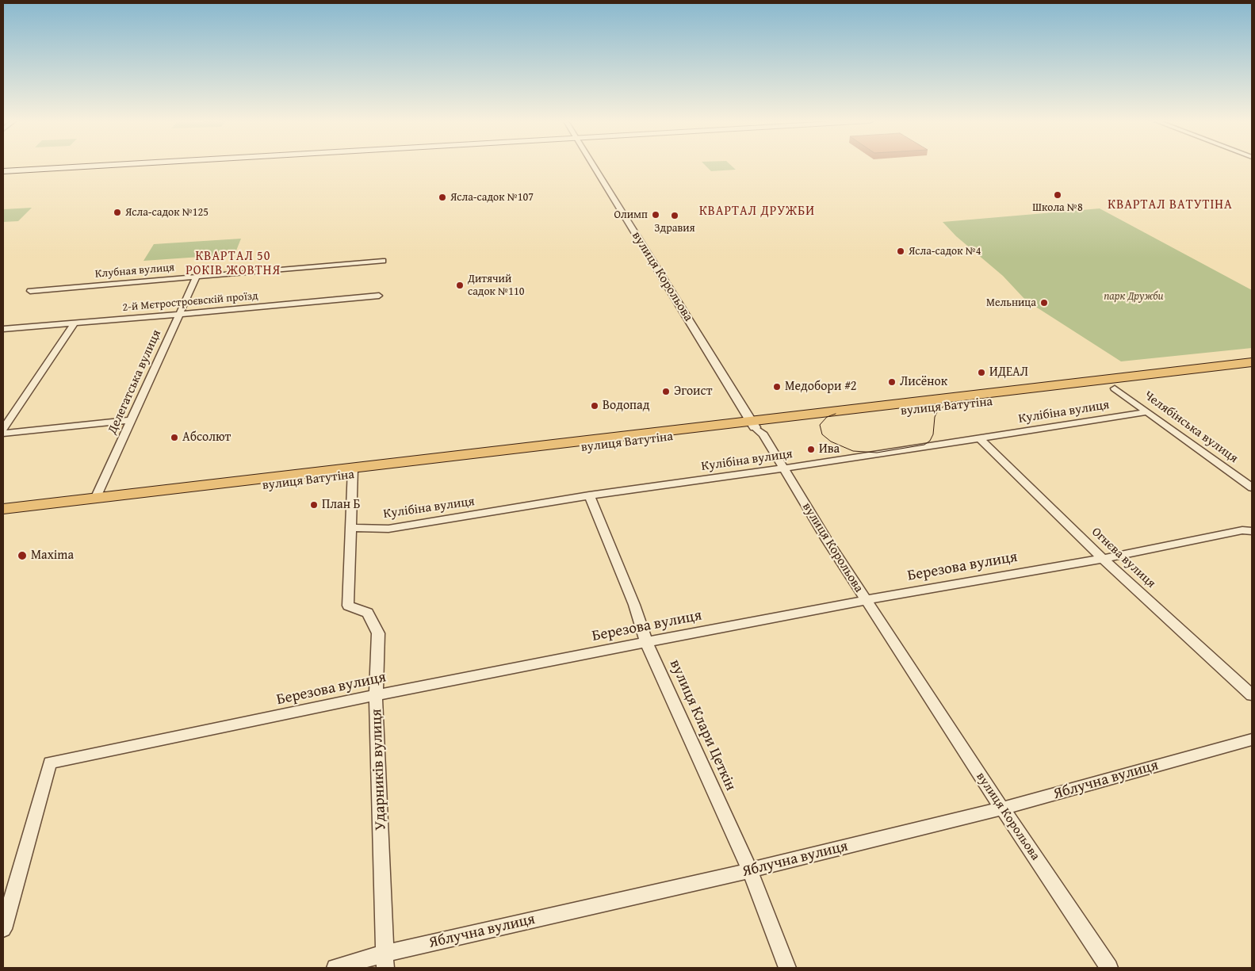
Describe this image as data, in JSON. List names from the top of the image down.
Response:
{
  "streets": {
    "main road": ["вулиця Ватутіна"],
    "street": [
      "Клубная вулиця",
      "вулиця Корольова",
      "2-й Мєтростроєвскій проїзд",
      "Делегатська вулиця",
      "Кулібіна вулиця",
      "Челябінська вулиця",
      "Огнєва вулиця",
      "Березова вулиця",
      "вулиця Клари Цеткін",
      "Ударників вулиця",
      "Яблучна вулиця"
    ]
  },
  "crossings": [
    ["Клубная вулиця", "Делегатська вулиця"],
    ["вулиця Корольова", "вулиця Ватутіна"],
    ["вулиця Корольова", "Кулібіна вулиця"],
    ["вулиця Корольова", "Березова вулиця"],
    ["вулиця Корольова", "Яблучна вулиця"],
    ["2-й Мєтростроєвскій проїзд", "Делегатська вулиця"],
    ["Делегатська вулиця", "вулиця Ватутіна"],
    ["вулиця Ватутіна", "Челябінська вулиця"],
    ["вулиця Ватутіна", "Ударників вулиця"],
    ["Кулібіна вулиця", "Челябінська вулиця"],
    ["Кулібіна вулиця", "Огнєва вулиця"],
    ["Кулібіна вулиця", "вулиця Клари Цеткін"],
    ["Кулібіна вулиця", "Ударників вулиця"],
    ["Огнєва вулиця", "Березова вулиця"],
    ["Березова вулиця", "вулиця Клари Цеткін"],
    ["Березова вулиця", "Ударників вулиця"],
    ["вулиця Клари Цеткін", "Яблучна вулиця"],
    ["Ударників вулиця", "Яблучна вулиця"]
  ],
  "districts": ["КВАРТАЛ ВАТУТІНА", "КВАРТАЛ ДРУЖБИ", "КВАРТАЛ 50 РОКІВ ЖОВТНЯ"],
  "parks": ["парк Дружби"],
  "places": [
    "Школа №8",
    "Ясла-садок №107",
    "Ясла-садок №125",
    "Олимп",
    "Здравия",
    "Ясла-садок №4",
    "Дитячий садок №110",
    "Мельница",
    "ИДЕАЛ",
    "Лисёнок",
    "Медобори #2",
    "Эгоист",
    "Водопад",
    "Абсолют",
    "Ива",
    "План Б",
    "Maxima"
  ]
}
